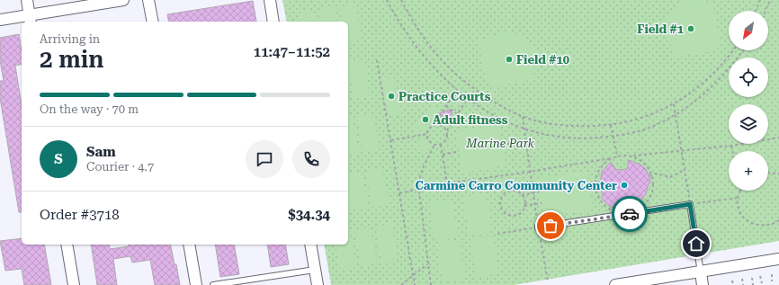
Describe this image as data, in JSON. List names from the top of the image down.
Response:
{
  "parks": ["Marine Park"],
  "places": [
    "Field #1",
    "Field #10",
    "Practice Courts",
    "Adult fitness",
    "Carmine Carro Community Center"
  ],
  "north": "bottom left",
  "page": {
    "map_buttons": "+",
    "heading": ["2 min", "Arriving in", "11:47–11:52"],
    "panel": [
      "Sam",
      "Courier · 4.7",
      "Order #3718",
      "$34.34"
    ],
    "bar": "On the way · 70 m",
    "round": "S"
  }
}
